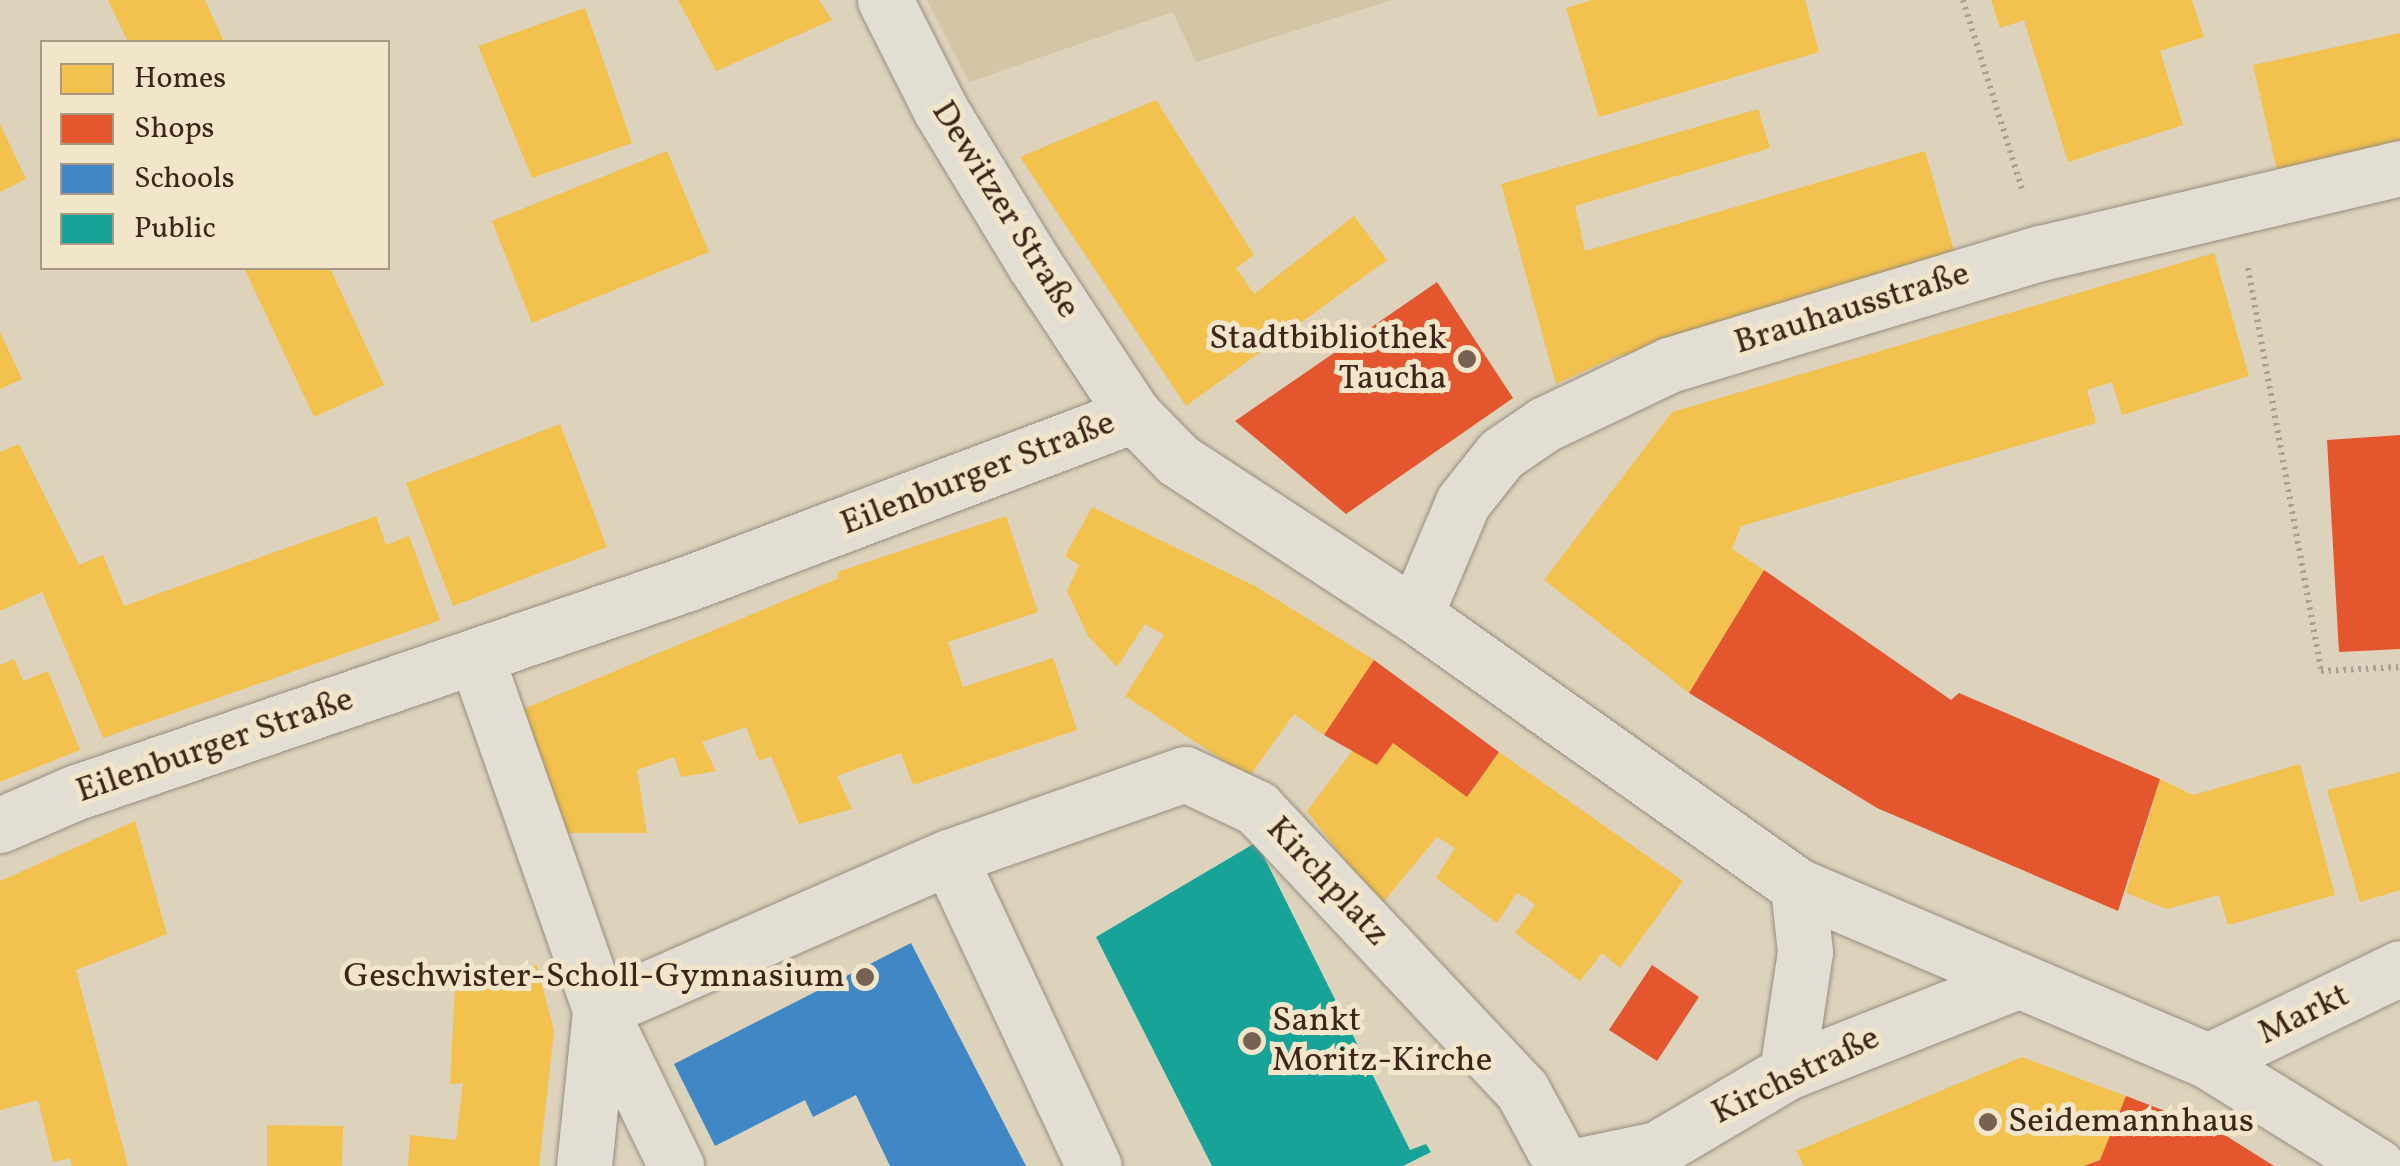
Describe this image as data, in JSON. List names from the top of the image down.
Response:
{
  "streets": {
    "street": [
      "Dewitzer Straße",
      "Brauhausstraße",
      "Eilenburger Straße",
      "Kirchplatz",
      "Markt",
      "Kirchstraße"
    ]
  },
  "crossings": [
    ["Dewitzer Straße", "Eilenburger Straße"],
    ["Brauhausstraße", "Eilenburger Straße"],
    ["Eilenburger Straße", "Markt"],
    ["Eilenburger Straße", "Kirchstraße"],
    ["Markt", "Kirchstraße"]
  ],
  "places": [
    "Stadtbibliothek Taucha",
    "Geschwister-Scholl-Gymnasium",
    "Sankt Moritz-Kirche",
    "Seidemannhaus"
  ],
  "legend": [
    "Homes",
    "Shops",
    "Schools",
    "Public"
  ]
}
